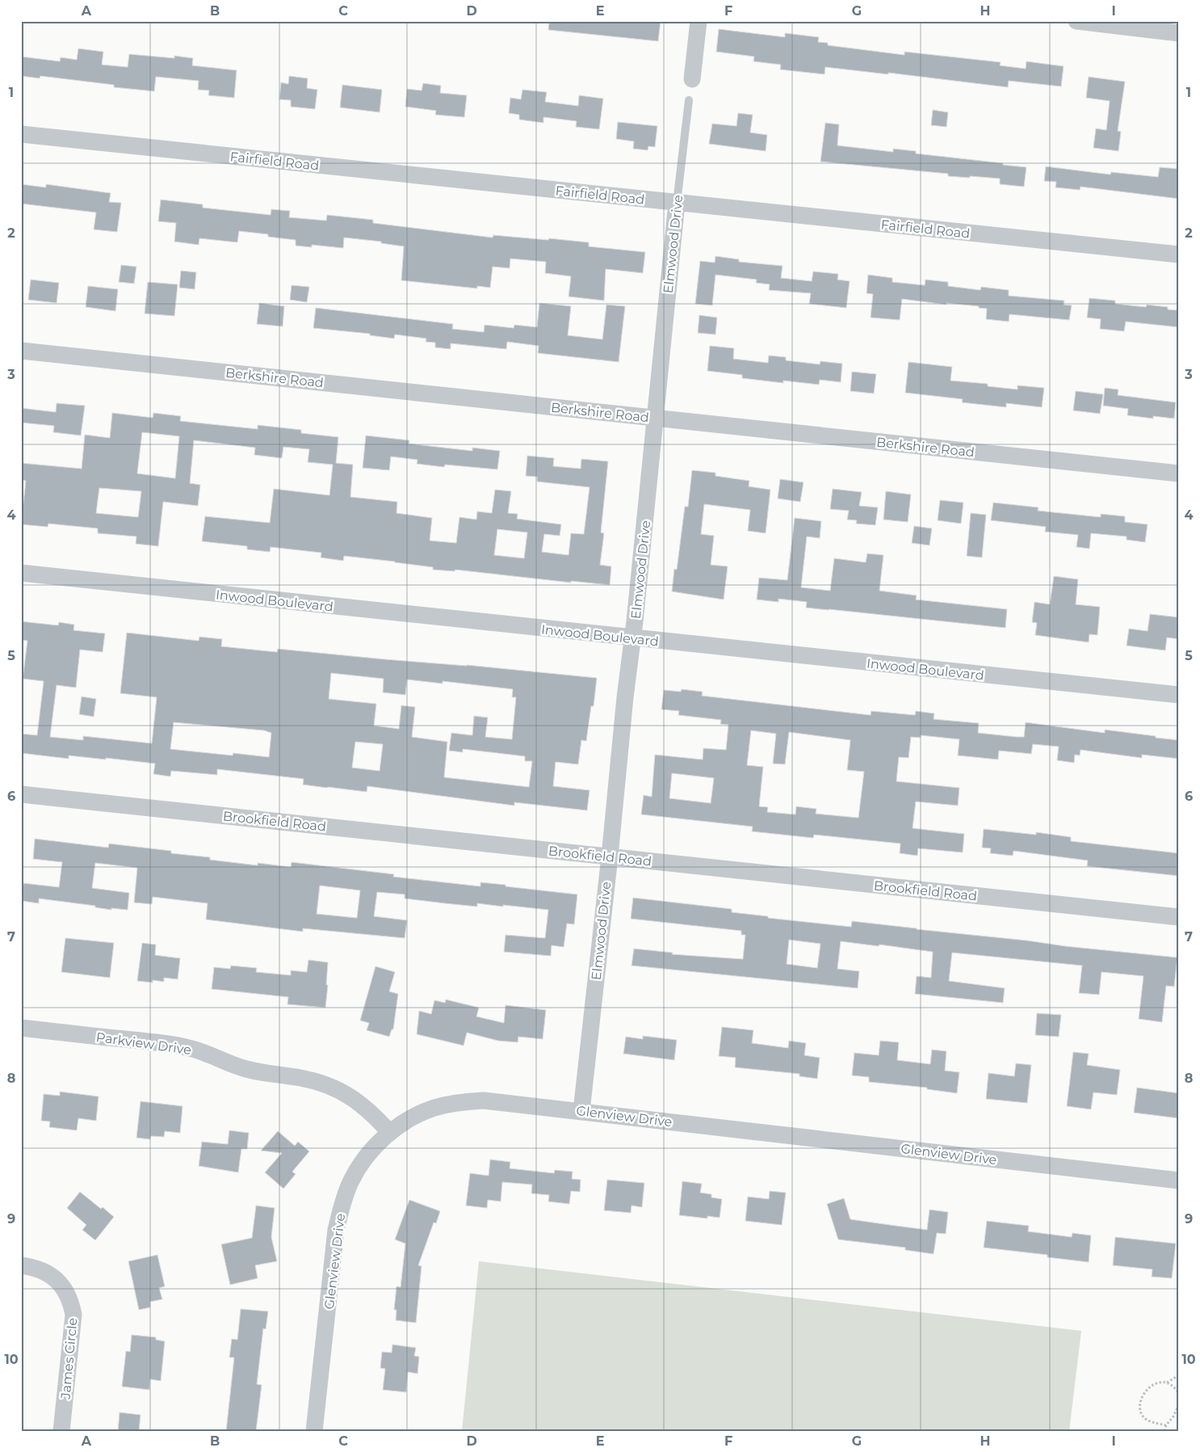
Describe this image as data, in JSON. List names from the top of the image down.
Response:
{
  "streets": {
    "street": [
      "Fairfield Road",
      "Elmwood Drive",
      "Berkshire Road",
      "Inwood Boulevard",
      "Brookfield Road",
      "Parkview Drive",
      "Glenview Drive",
      "James Circle"
    ]
  },
  "crossings": [
    ["Fairfield Road", "Elmwood Drive"],
    ["Elmwood Drive", "Berkshire Road"],
    ["Elmwood Drive", "Inwood Boulevard"],
    ["Elmwood Drive", "Brookfield Road"],
    ["Elmwood Drive", "Glenview Drive"],
    ["Parkview Drive", "Glenview Drive"]
  ],
  "grid": {
    "columns": [
      "A",
      "B",
      "C",
      "D",
      "E",
      "F",
      "G",
      "H",
      "I"
    ],
    "rows": [
      "1",
      "2",
      "3",
      "4",
      "5",
      "6",
      "7",
      "8",
      "9",
      "10"
    ]
  }
}
